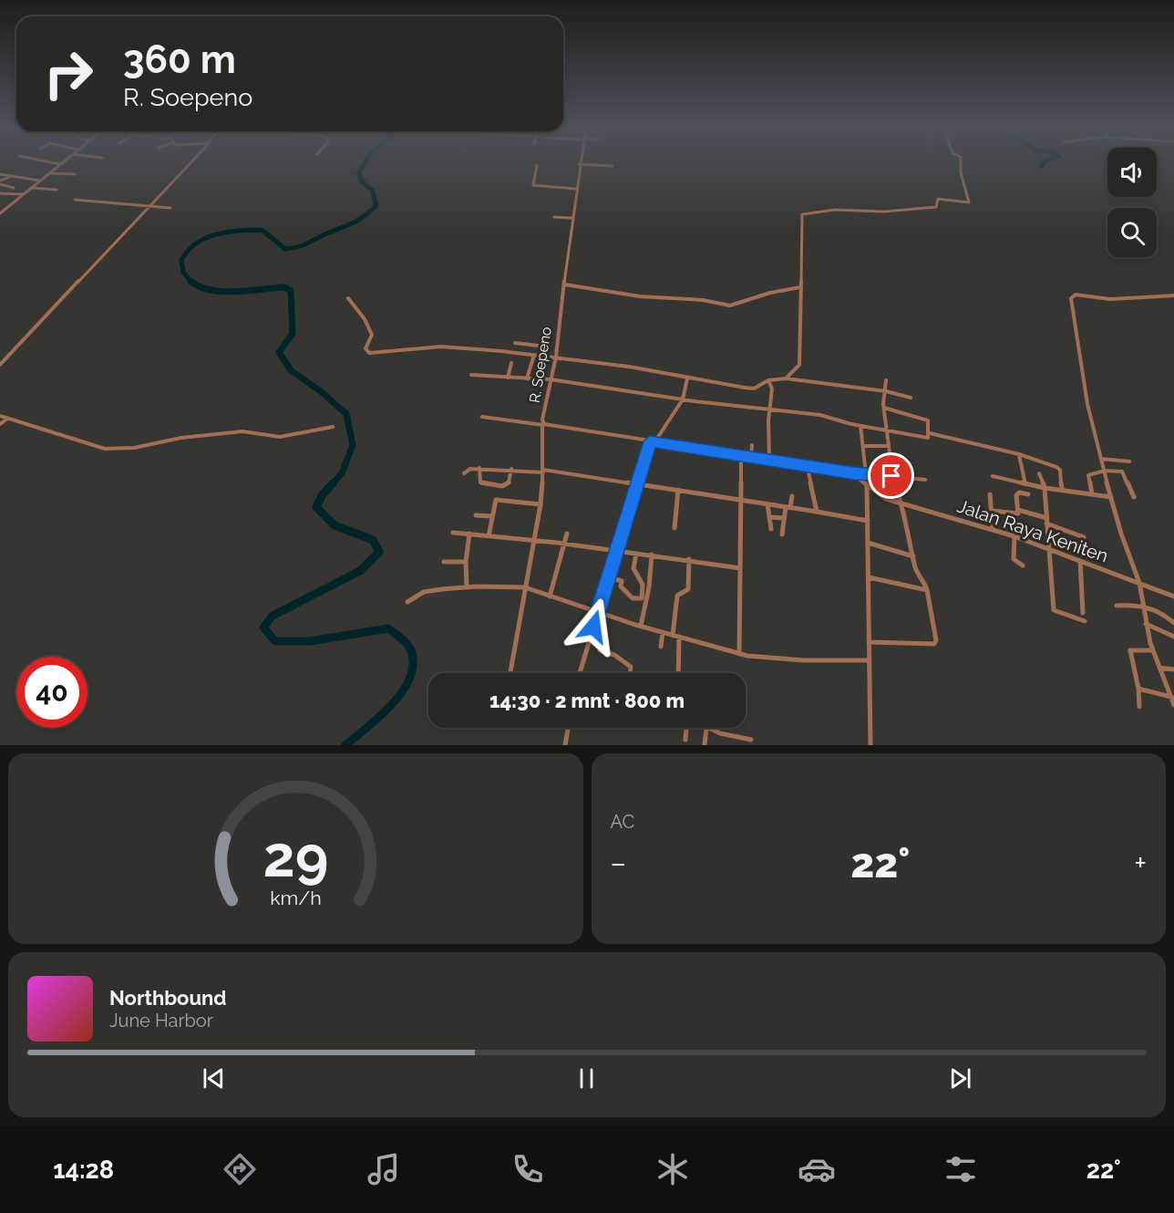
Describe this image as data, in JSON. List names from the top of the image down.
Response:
{
  "streets": {
    "street": ["R. Soepeno", "Jalan Raya Keniten"]
  },
  "page": {
    "turn": ["360 m", "R. Soepeno"],
    "limit": "40",
    "trip": "14:30 · 2 mnt · 800 m",
    "tile": "AC",
    "heat": ["−", "22°", "+"],
    "song": ["Northbound", "June Harbor"],
    "tabs": ["14:28", "22°"],
    "gauge": ["29", "km/h"]
  }
}
